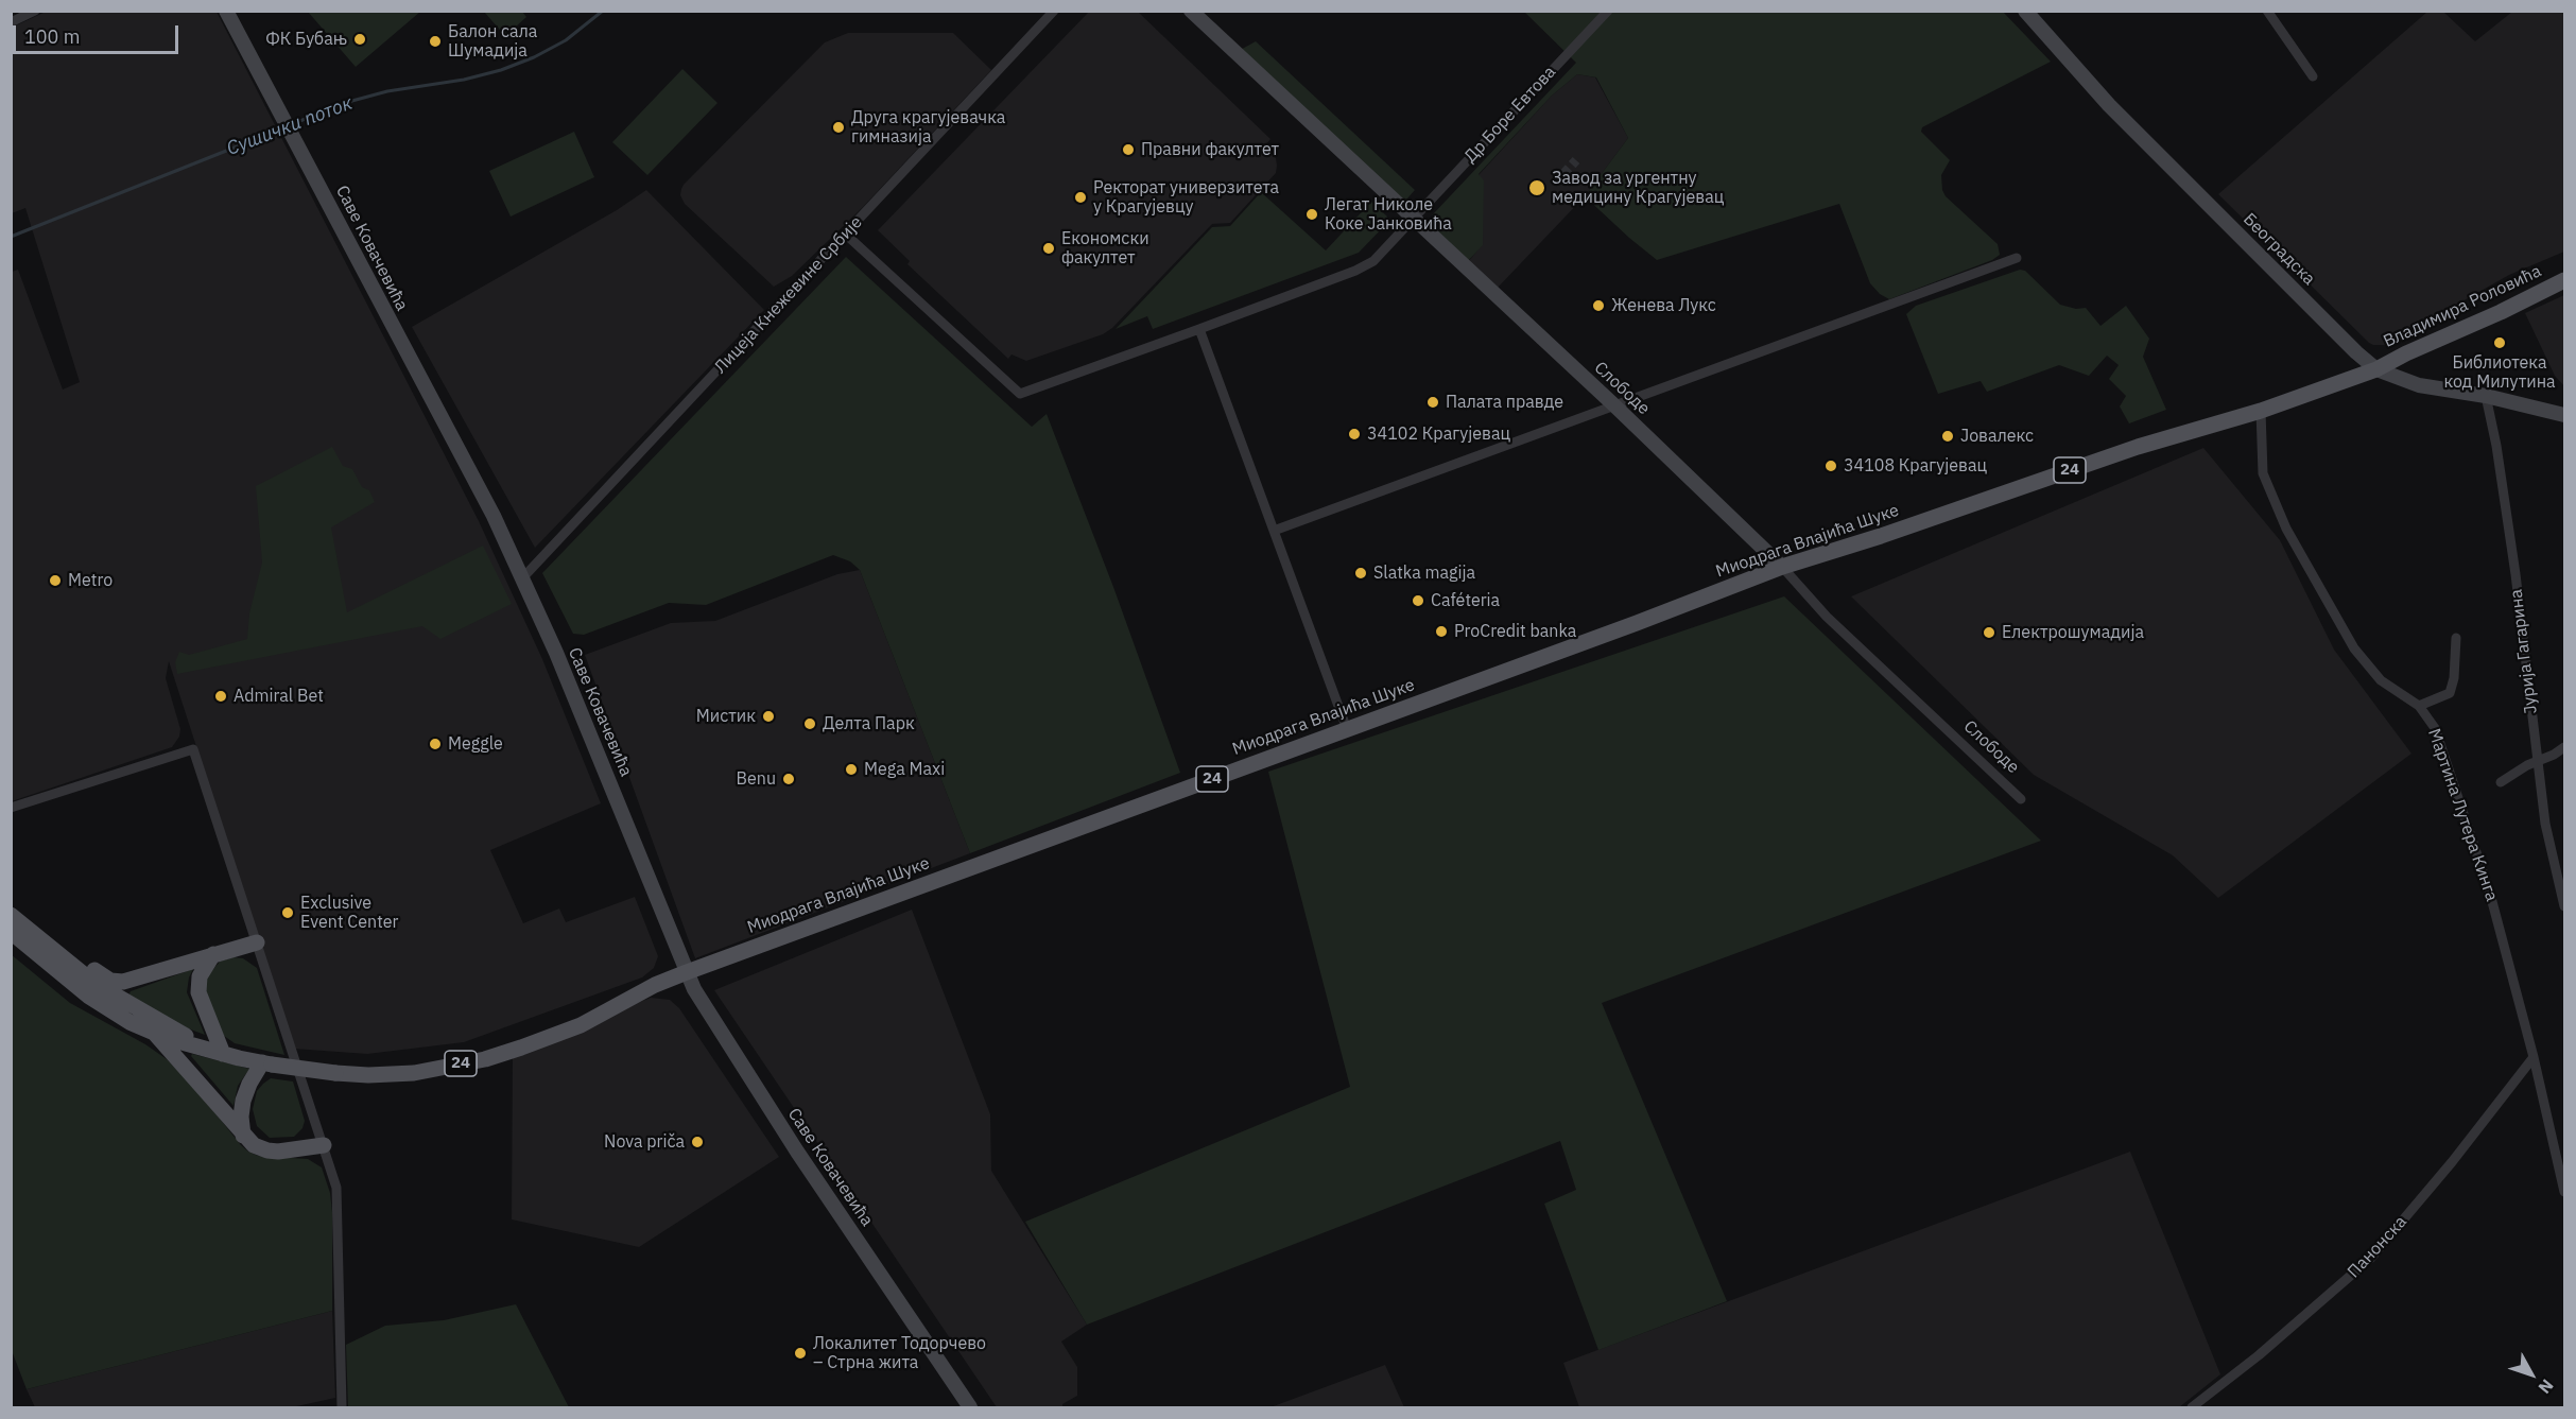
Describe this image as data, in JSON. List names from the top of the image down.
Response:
{
  "streets": {
    "main road": ["Владимира Роловића", "24", "Миодрага Влајића Шуке"],
    "street": [
      "Др Боре Евтова",
      "Саве Ковачевића",
      "Београдска",
      "Лицеја Кнежевине Србије",
      "Слободе",
      "Јурија Гагарина",
      "Мартина Лутера Кинга",
      "Панонска"
    ]
  },
  "crossings": [
    ["Др Боре Евтова", "Лицеја Кнежевине Србије"],
    ["Др Боре Евтова", "Слободе"],
    ["Саве Ковачевића", "Лицеја Кнежевине Србије"],
    ["Саве Ковачевића", "Миодрага Влајића Шуке"],
    ["Београдска", "Владимира Роловића"],
    ["Београдска", "Миодрага Влајића Шуке"],
    ["Београдска", "Јурија Гагарина"],
    ["Владимира Роловића", "Миодрага Влајића Шуке"],
    ["Слободе", "Миодрага Влајића Шуке"],
    ["Миодрага Влајића Шуке", "Мартина Лутера Кинга"],
    ["Мартина Лутера Кинга", "Панонска"]
  ],
  "water": ["Сушички поток"],
  "places": [
    "ФК Бубањ",
    "Балон сала Шумадија",
    "Друга крагујевачка гимназија",
    "Правни факултет",
    "Завод за ургентну медицину Крагујевац",
    "Ректорат универзитета у Крагујевцу",
    "Легат Николе Коке Јанковића",
    "Економски факултет",
    "Женева Лукс",
    "Библиотека код Милутина",
    "Палата правде",
    "34102 Крагујевац",
    "Јовалекс",
    "34108 Крагујевац",
    "Slatka magija",
    "Metro",
    "Caféteria",
    "ProCredit banka",
    "Електрошумадија",
    "Admiral Bet",
    "Мистик",
    "Делта Парк",
    "Meggle",
    "Mega Maxi",
    "Benu",
    "Exclusive Event Center",
    "Nova priča",
    "Локалитет Тодорчево – Стрна жита"
  ],
  "scale_bar": "100 m",
  "north": "bottom right"
}
